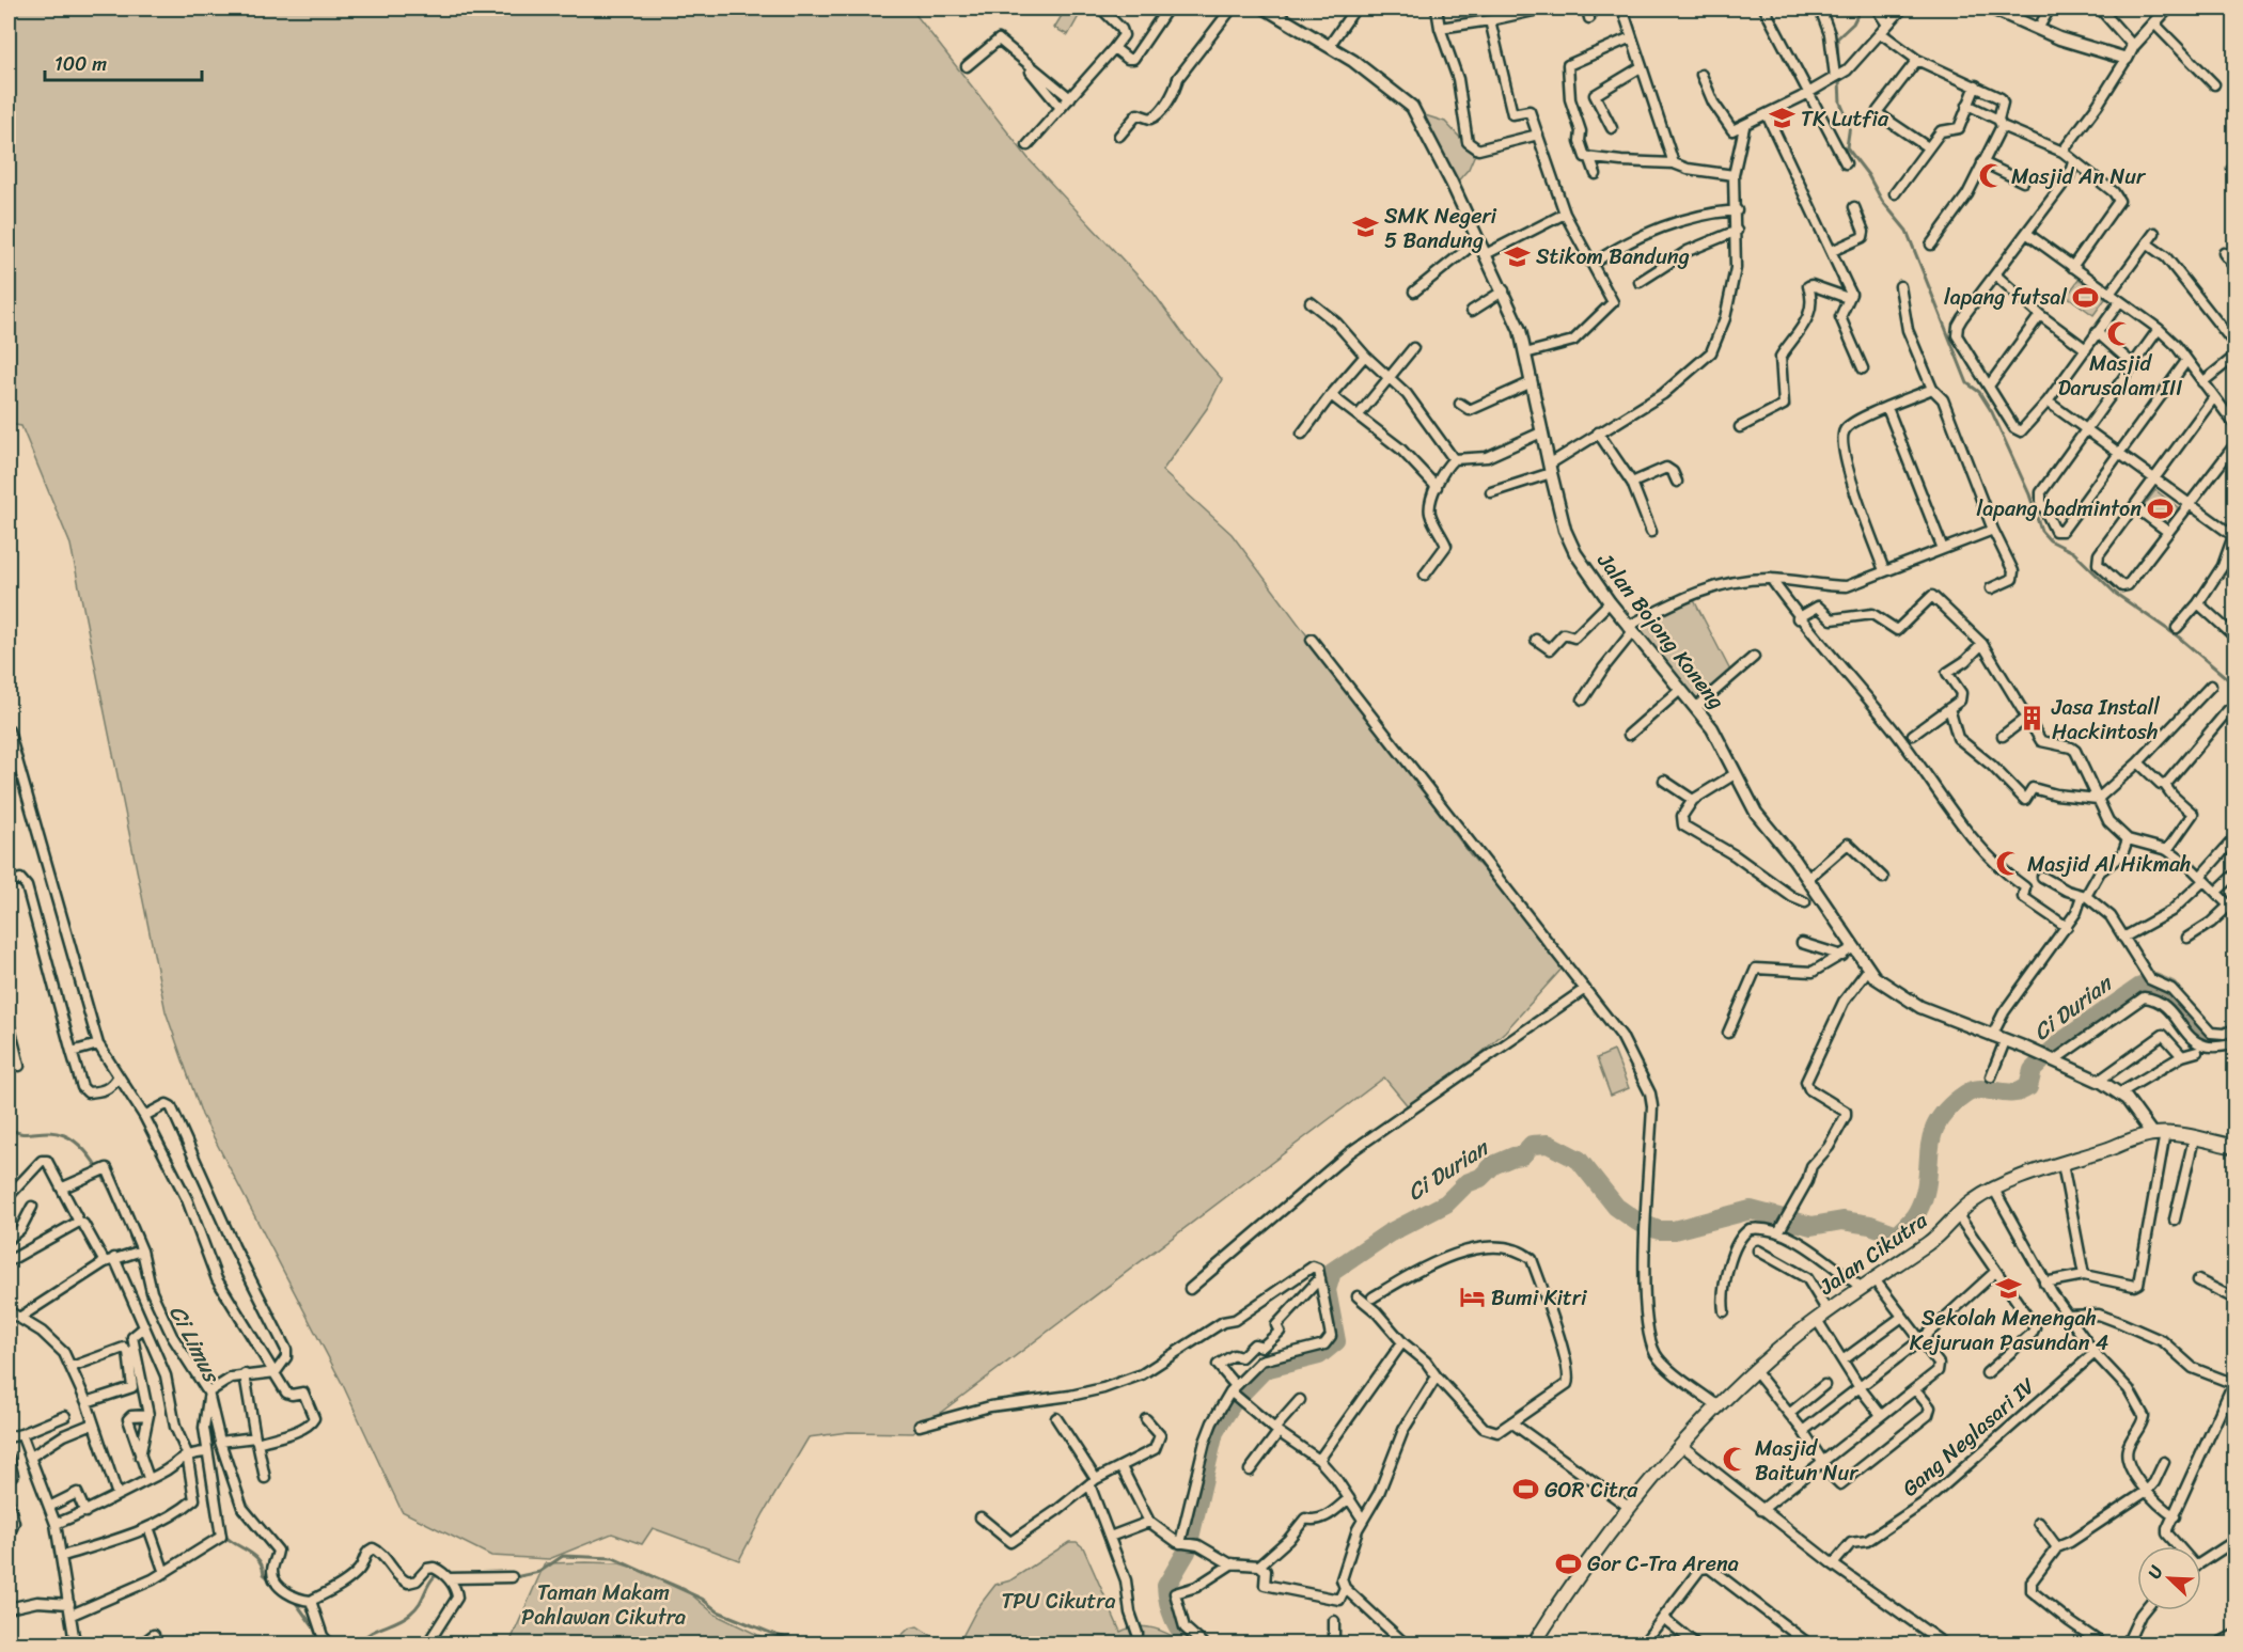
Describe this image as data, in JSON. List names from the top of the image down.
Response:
{
  "streets": {
    "main road": ["Jalan Cikutra"],
    "street": ["Jalan Bojong Koneng", "Gang Neglasari IV"]
  },
  "crossings": [
    ["Jalan Bojong Koneng", "Jalan Cikutra"]
  ],
  "water": ["Ci Durian", "Ci Limus"],
  "parks": ["Taman Makam Pahlawan Cikutra", "TPU Cikutra"],
  "places": {
    "school or university": [
      "TK Lutfia",
      "SMK Negeri 5 Bandung",
      "Stikom Bandung",
      "Sekolah Menengah Kejuruan Pasundan 4"
    ],
    "mosque": [
      "Masjid An Nur",
      "Masjid Darusalam III",
      "Masjid Al Hikmah",
      "Masjid Baitun Nur"
    ],
    "sports": [
      "lapang futsal",
      "lapang badminton",
      "GOR Citra",
      "Gor C-Tra Arena"
    ],
    "building": ["Jasa Install Hackintosh"],
    "hotel": ["Bumi Kitri"]
  },
  "scale_bar": "100 m",
  "north": "top left"
}
